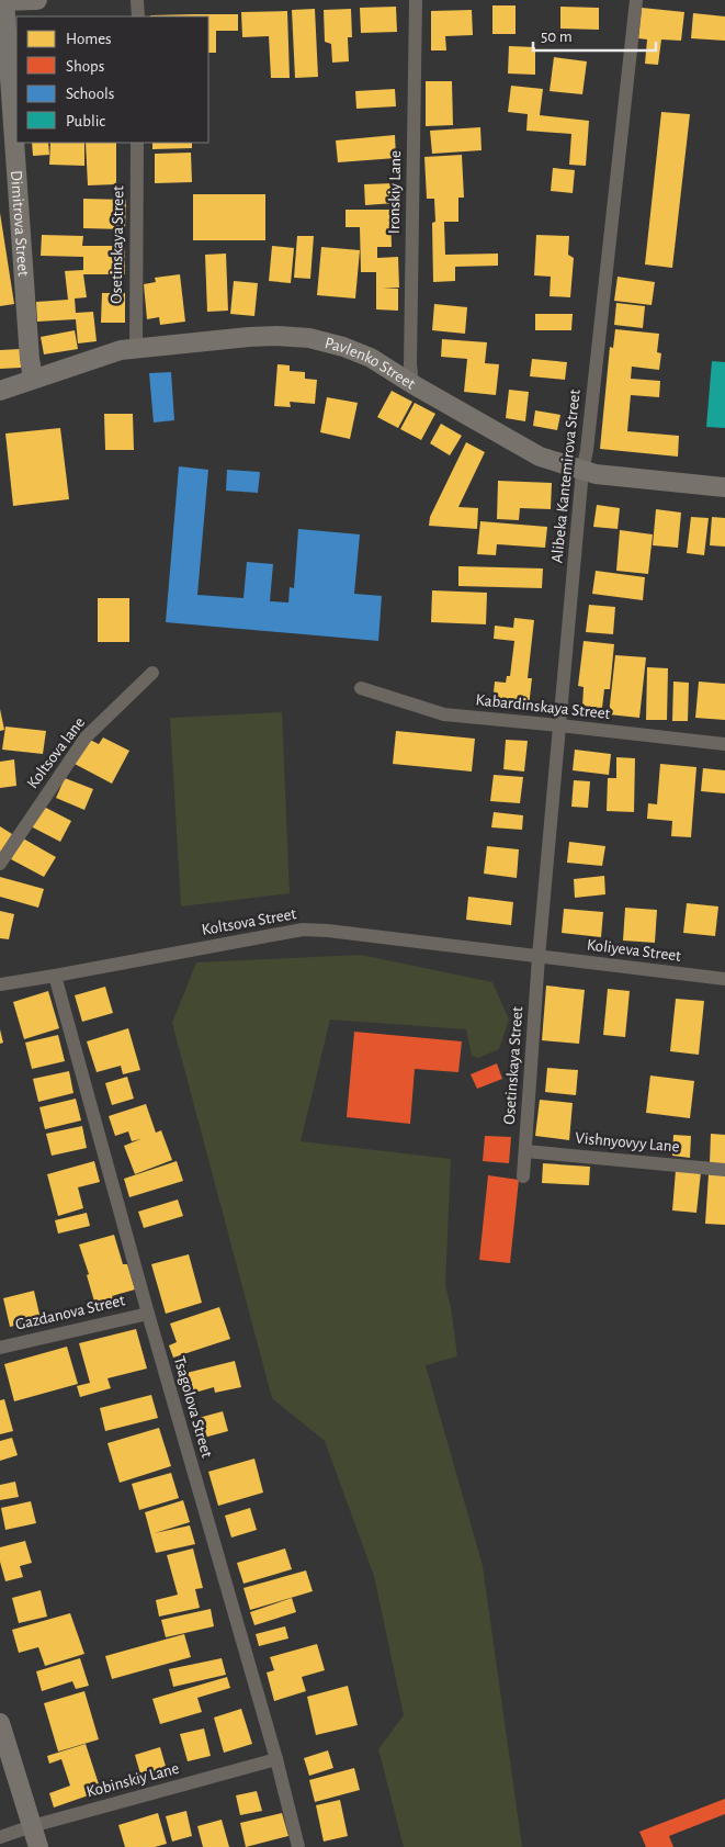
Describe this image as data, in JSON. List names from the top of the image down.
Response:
{
  "streets": {
    "main road": ["Dimitrova Street", "Pavlenko Street"],
    "street": [
      "Ironskiy Lane",
      "Osetinskaya Street",
      "Alibeka Kantemirova Street",
      "Kabardinskaya Street",
      "Koltsova lane",
      "Koltsova Street",
      "Koliyeva Street",
      "Vishnyovyy Lane",
      "Gazdanova Street",
      "Tsagolova Street",
      "Kobinskiy Lane"
    ]
  },
  "crossings": [
    ["Ironskiy Lane", "Pavlenko Street"],
    ["Dimitrova Street", "Pavlenko Street"],
    ["Osetinskaya Street", "Pavlenko Street"],
    ["Osetinskaya Street", "Alibeka Kantemirova Street"],
    ["Osetinskaya Street", "Koltsova Street"],
    ["Osetinskaya Street", "Koliyeva Street"],
    ["Osetinskaya Street", "Vishnyovyy Lane"],
    ["Pavlenko Street", "Alibeka Kantemirova Street"],
    ["Alibeka Kantemirova Street", "Kabardinskaya Street"],
    ["Alibeka Kantemirova Street", "Koltsova Street"],
    ["Alibeka Kantemirova Street", "Koliyeva Street"],
    ["Koltsova Street", "Koliyeva Street"],
    ["Koltsova Street", "Tsagolova Street"],
    ["Gazdanova Street", "Tsagolova Street"],
    ["Tsagolova Street", "Kobinskiy Lane"]
  ],
  "legend": [
    "Homes",
    "Shops",
    "Schools",
    "Public"
  ],
  "scale_bar": "50 m"
}
